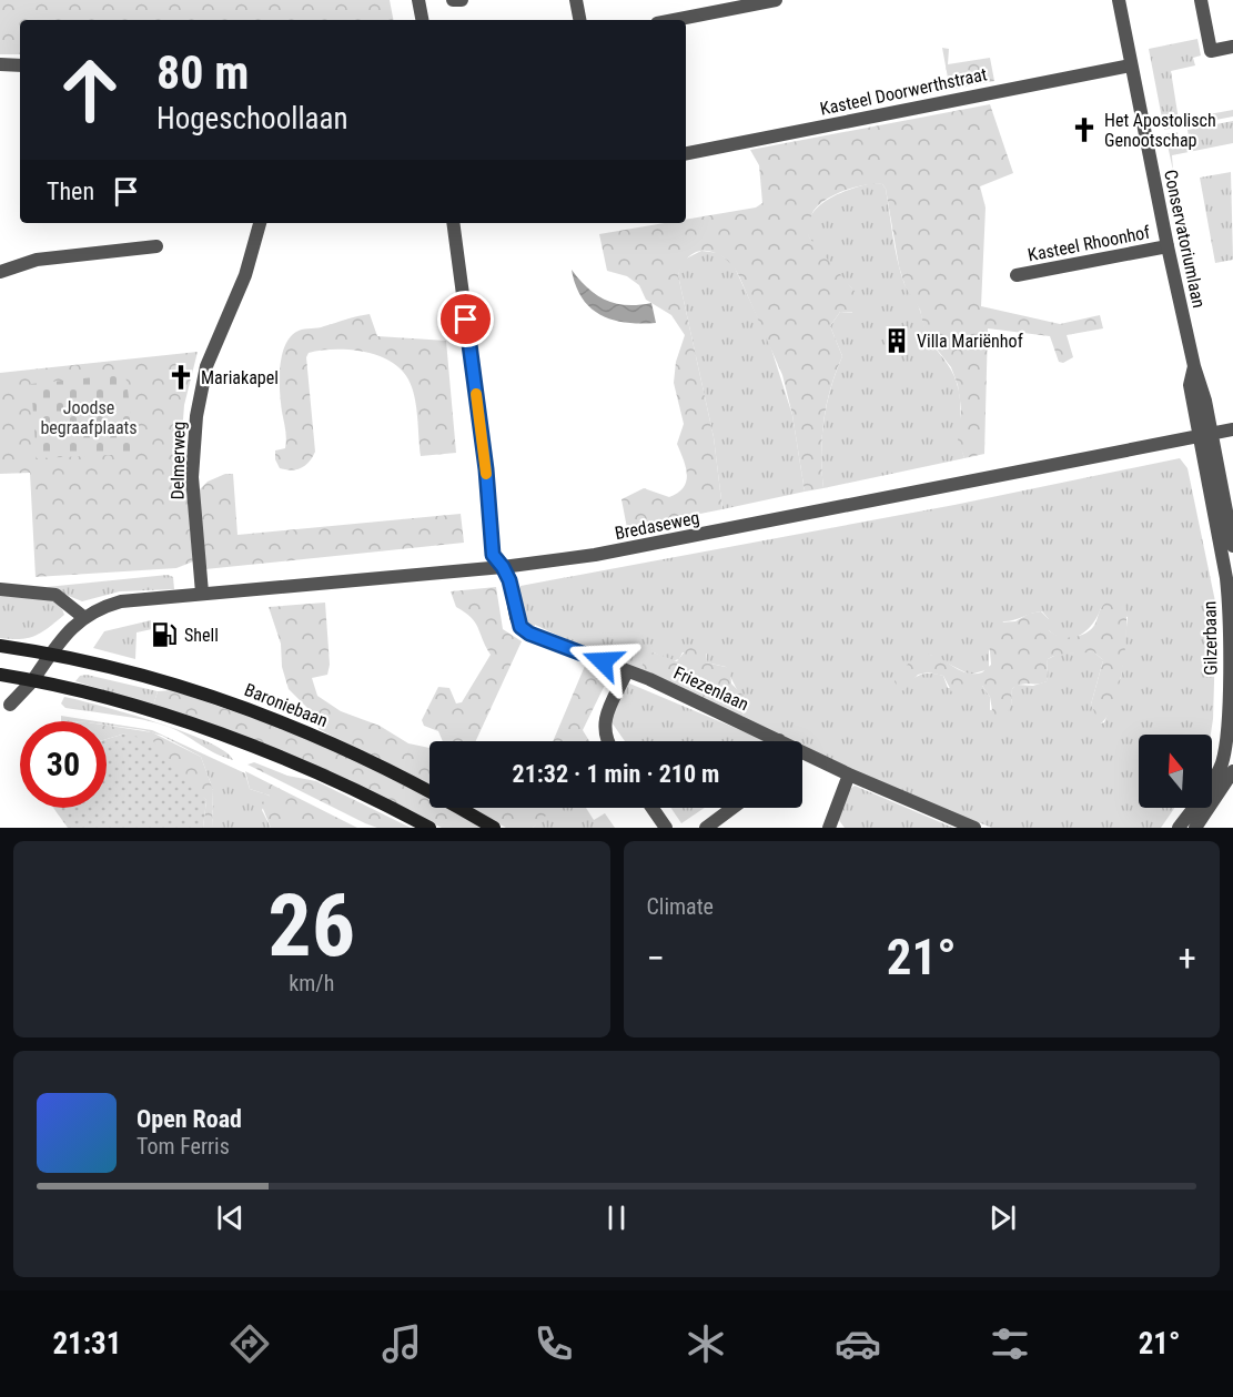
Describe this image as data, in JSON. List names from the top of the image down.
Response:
{
  "streets": {
    "main road": ["Baroniebaan"],
    "street": [
      "Kasteel Doorwerthstraat",
      "Conservatoriumlaan",
      "Kasteel Rhoonhof",
      "Delmerweg",
      "Bredaseweg",
      "Gilzerbaan",
      "Friezenlaan"
    ]
  },
  "crossings": [
    ["Kasteel Doorwerthstraat", "Conservatoriumlaan"],
    ["Conservatoriumlaan", "Kasteel Rhoonhof"],
    ["Conservatoriumlaan", "Bredaseweg"],
    ["Conservatoriumlaan", "Gilzerbaan"],
    ["Delmerweg", "Bredaseweg"],
    ["Bredaseweg", "Gilzerbaan"],
    ["Bredaseweg", "Friezenlaan"],
    ["Bredaseweg", "Baroniebaan"]
  ],
  "parks": ["Joodse begraafplaats"],
  "places": {
    "church": ["Het Apostolisch Genootschap", "Mariakapel"],
    "building": ["Villa Mariënhof"],
    "fuel station": ["Shell"]
  },
  "north": "top",
  "page": {
    "turn": ["80 m", "Hogeschoollaan"],
    "then": "Then",
    "limit": "30",
    "trip": "21:32 · 1 min · 210 m",
    "tile": [
      ["26", "km/h"],
      "Climate"
    ],
    "heat": ["−", "21°", "+"],
    "song": ["Open Road", "Tom Ferris"],
    "tabs": ["21:31", "21°"]
  }
}
